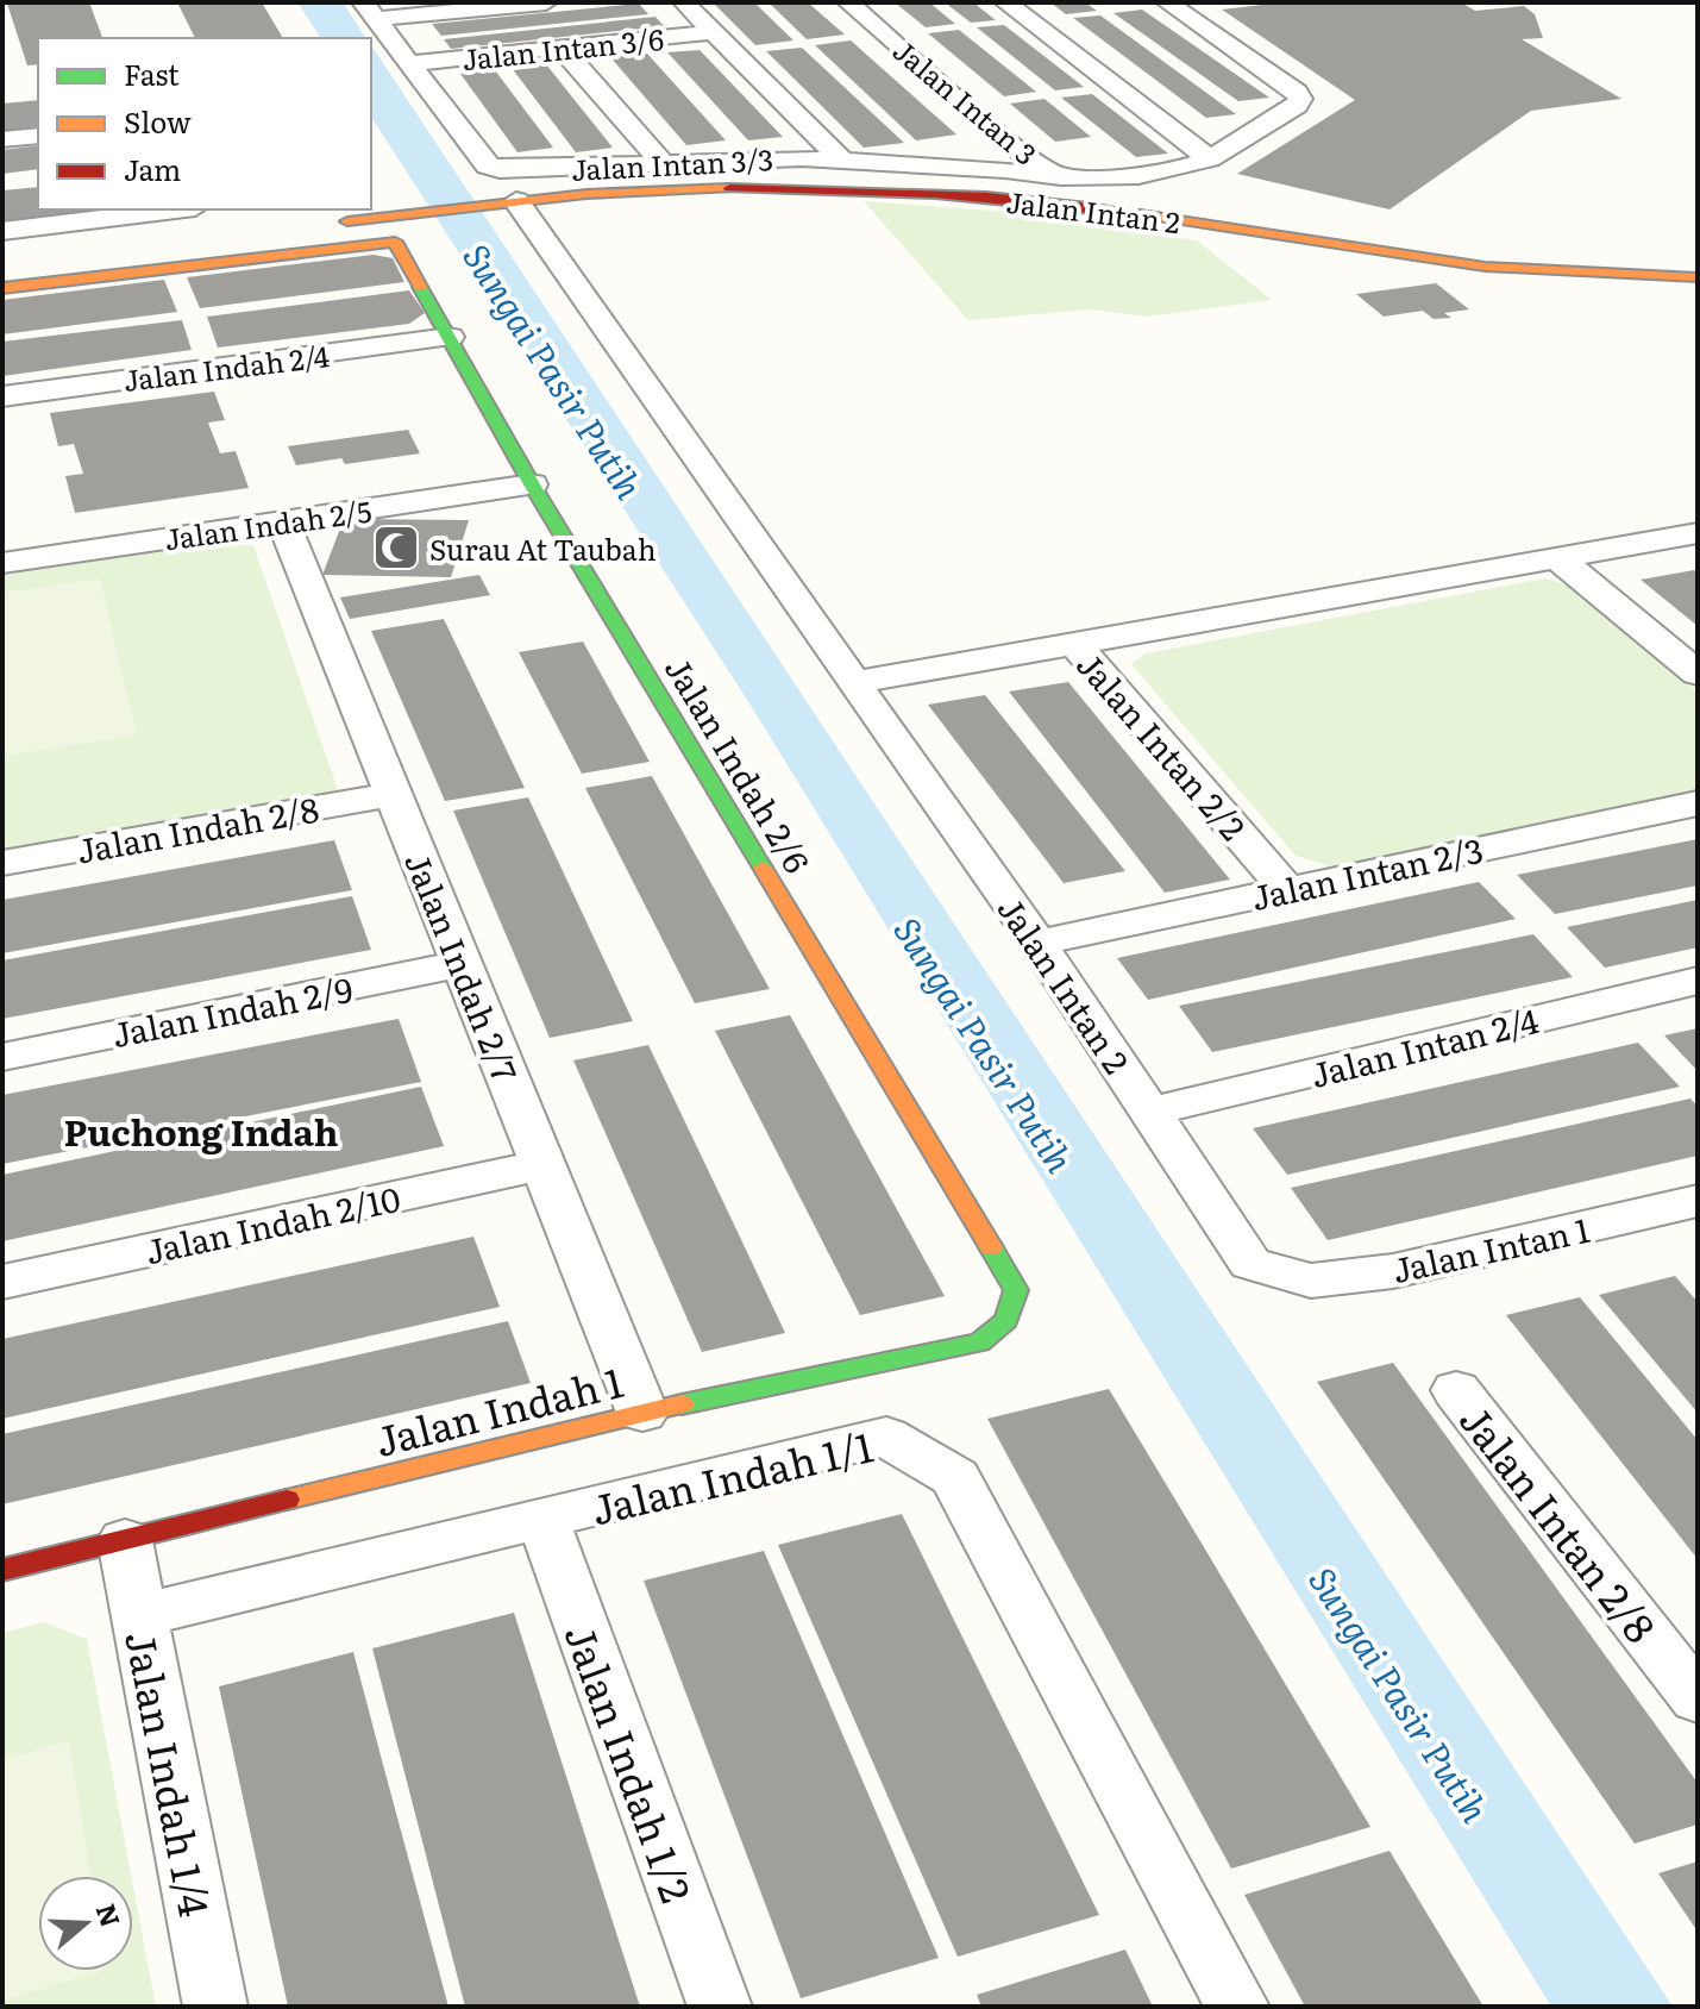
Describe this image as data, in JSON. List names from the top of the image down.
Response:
{
  "streets": {
    "street": [
      "Jalan Intan 3/6",
      "Jalan Intan 3",
      "Jalan Intan 3/3",
      "Jalan Intan 2",
      "Jalan Indah 2/4",
      "Jalan Indah 2/5",
      "Jalan Intan 2/2",
      "Jalan Indah 2/6",
      "Jalan Indah 2/8",
      "Jalan Intan 2/3",
      "Jalan Indah 2/7",
      "Jalan Indah 2/9",
      "Jalan Intan 2/4",
      "Jalan Indah 2/10",
      "Jalan Intan 1",
      "Jalan Indah 1",
      "Jalan Indah 1/1",
      "Jalan Intan 2/8",
      "Jalan Indah 1/2",
      "Jalan Indah 1/4"
    ]
  },
  "crossings": [
    ["Jalan Intan 3/6", "Jalan Intan 3/3"],
    ["Jalan Intan 3", "Jalan Intan 3/3"],
    ["Jalan Intan 3", "Jalan Intan 2"],
    ["Jalan Intan 2", "Jalan Intan 2/3"],
    ["Jalan Intan 2", "Jalan Intan 2/4"],
    ["Jalan Intan 2", "Jalan Intan 1"],
    ["Jalan Indah 2/4", "Jalan Indah 2/6"],
    ["Jalan Indah 2/5", "Jalan Indah 2/6"],
    ["Jalan Indah 2/5", "Jalan Indah 2/7"],
    ["Jalan Intan 2/2", "Jalan Intan 2/3"],
    ["Jalan Indah 2/6", "Jalan Indah 1"],
    ["Jalan Indah 2/8", "Jalan Indah 2/7"],
    ["Jalan Indah 2/7", "Jalan Indah 2/9"],
    ["Jalan Indah 2/7", "Jalan Indah 2/10"],
    ["Jalan Indah 2/7", "Jalan Indah 1"],
    ["Jalan Indah 1", "Jalan Indah 1/4"],
    ["Jalan Indah 1/1", "Jalan Indah 1/2"],
    ["Jalan Indah 1/1", "Jalan Indah 1/4"]
  ],
  "districts": ["Puchong Indah"],
  "water": ["Sungai Pasir Putih"],
  "places": {
    "mosque": ["Surau At Taubah"]
  },
  "legend": ["Fast", "Slow", "Jam"],
  "north": "right"
}
